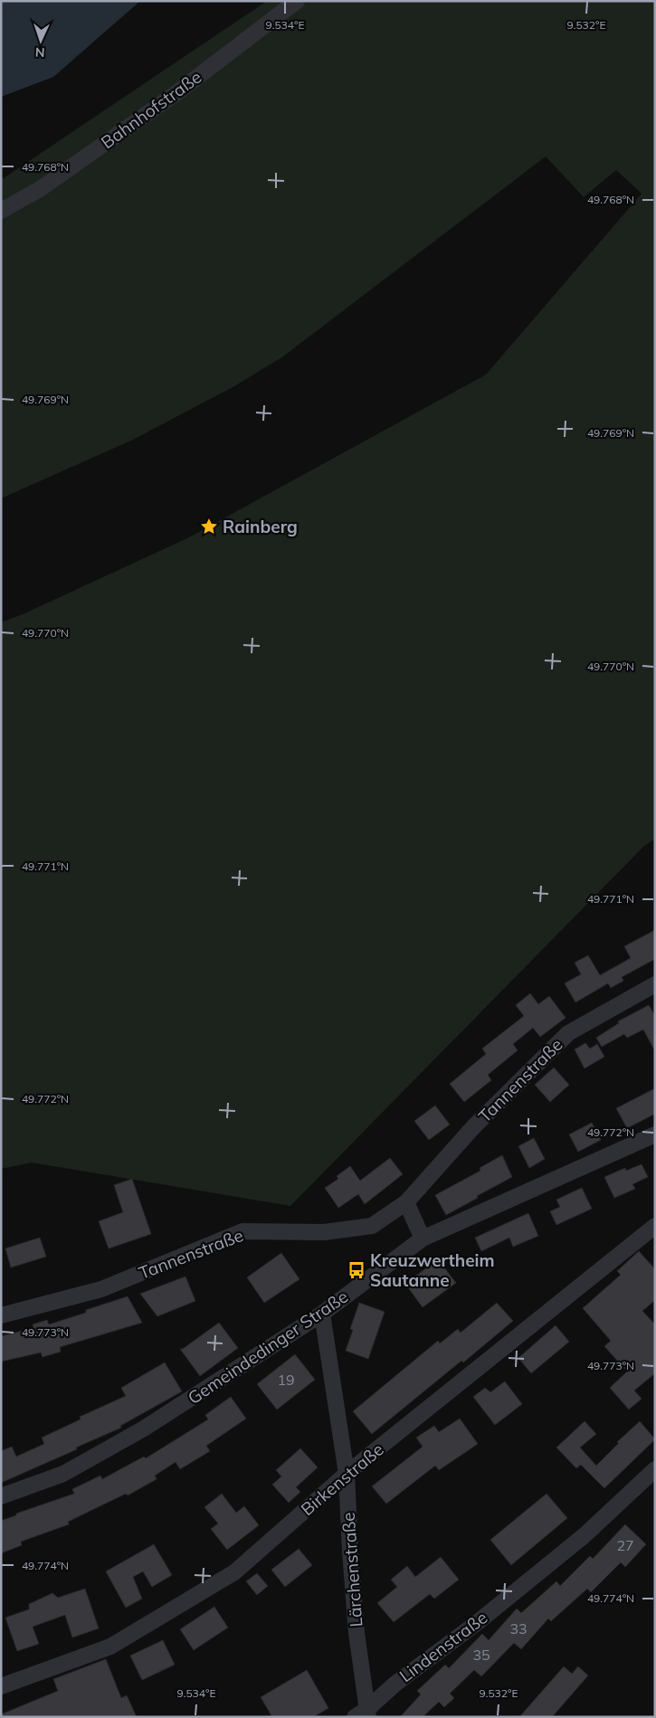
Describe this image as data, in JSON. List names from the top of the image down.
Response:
{
  "streets": {
    "street": [
      "Bahnhofstraße",
      "Tannenstraße",
      "Gemeindedinger Straße",
      "Birkenstraße",
      "Lärchenstraße",
      "Lindenstraße"
    ]
  },
  "crossings": [
    ["Gemeindedinger Straße", "Lärchenstraße"],
    ["Birkenstraße", "Lärchenstraße"],
    ["Lärchenstraße", "Lindenstraße"]
  ],
  "places": {
    "place": ["Rainberg"],
    "bus stop": ["Kreuzwertheim Sautanne"]
  },
  "house_numbers": [
    "19",
    "27",
    "33",
    "35"
  ],
  "north": "bottom",
  "coordinates": [
    "9.534°E",
    "9.532°E",
    "49.768°N",
    "49.769°N",
    "49.770°N",
    "49.771°N",
    "49.772°N",
    "49.773°N",
    "49.774°N"
  ]
}
